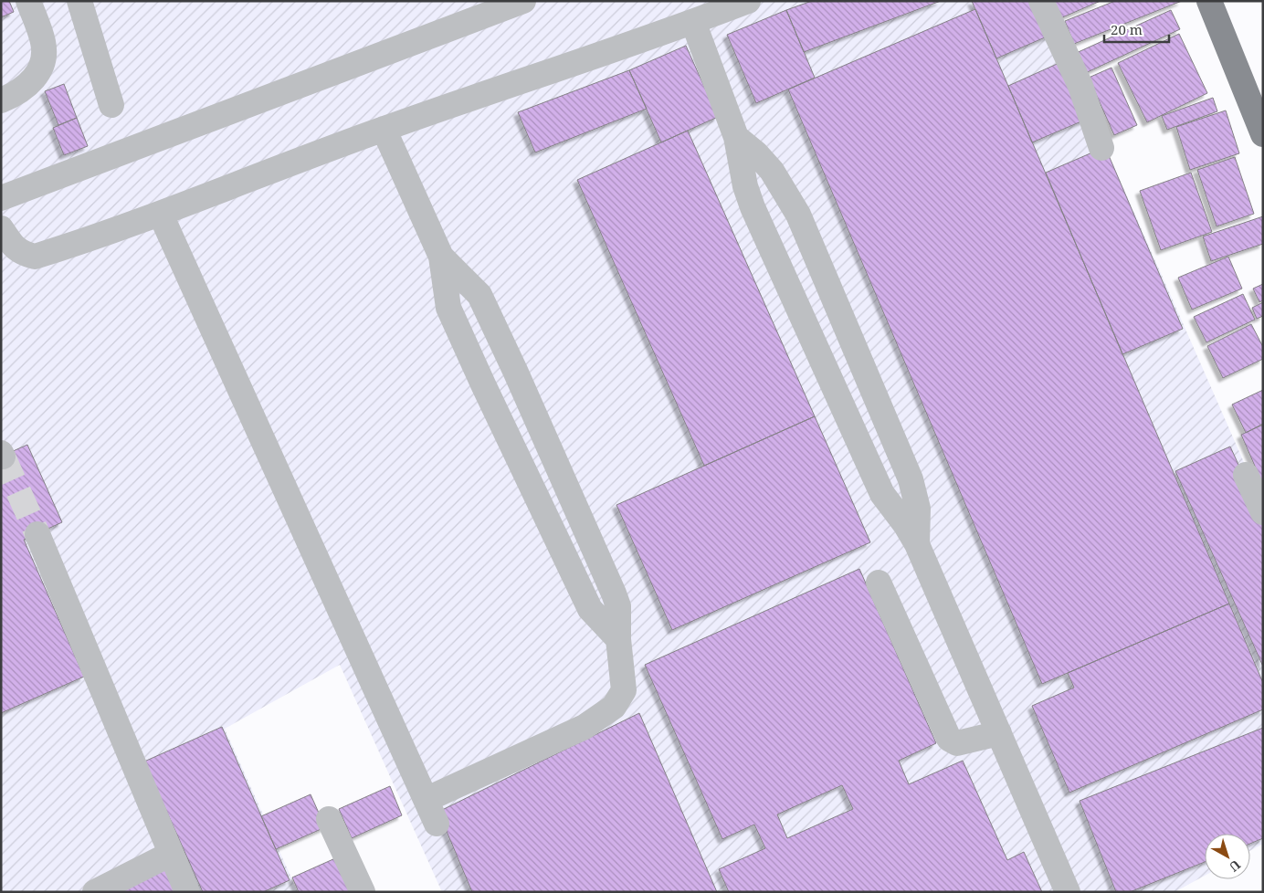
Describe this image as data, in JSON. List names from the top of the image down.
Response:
{
  "scale_bar": "20 m",
  "north": "bottom right"
}
